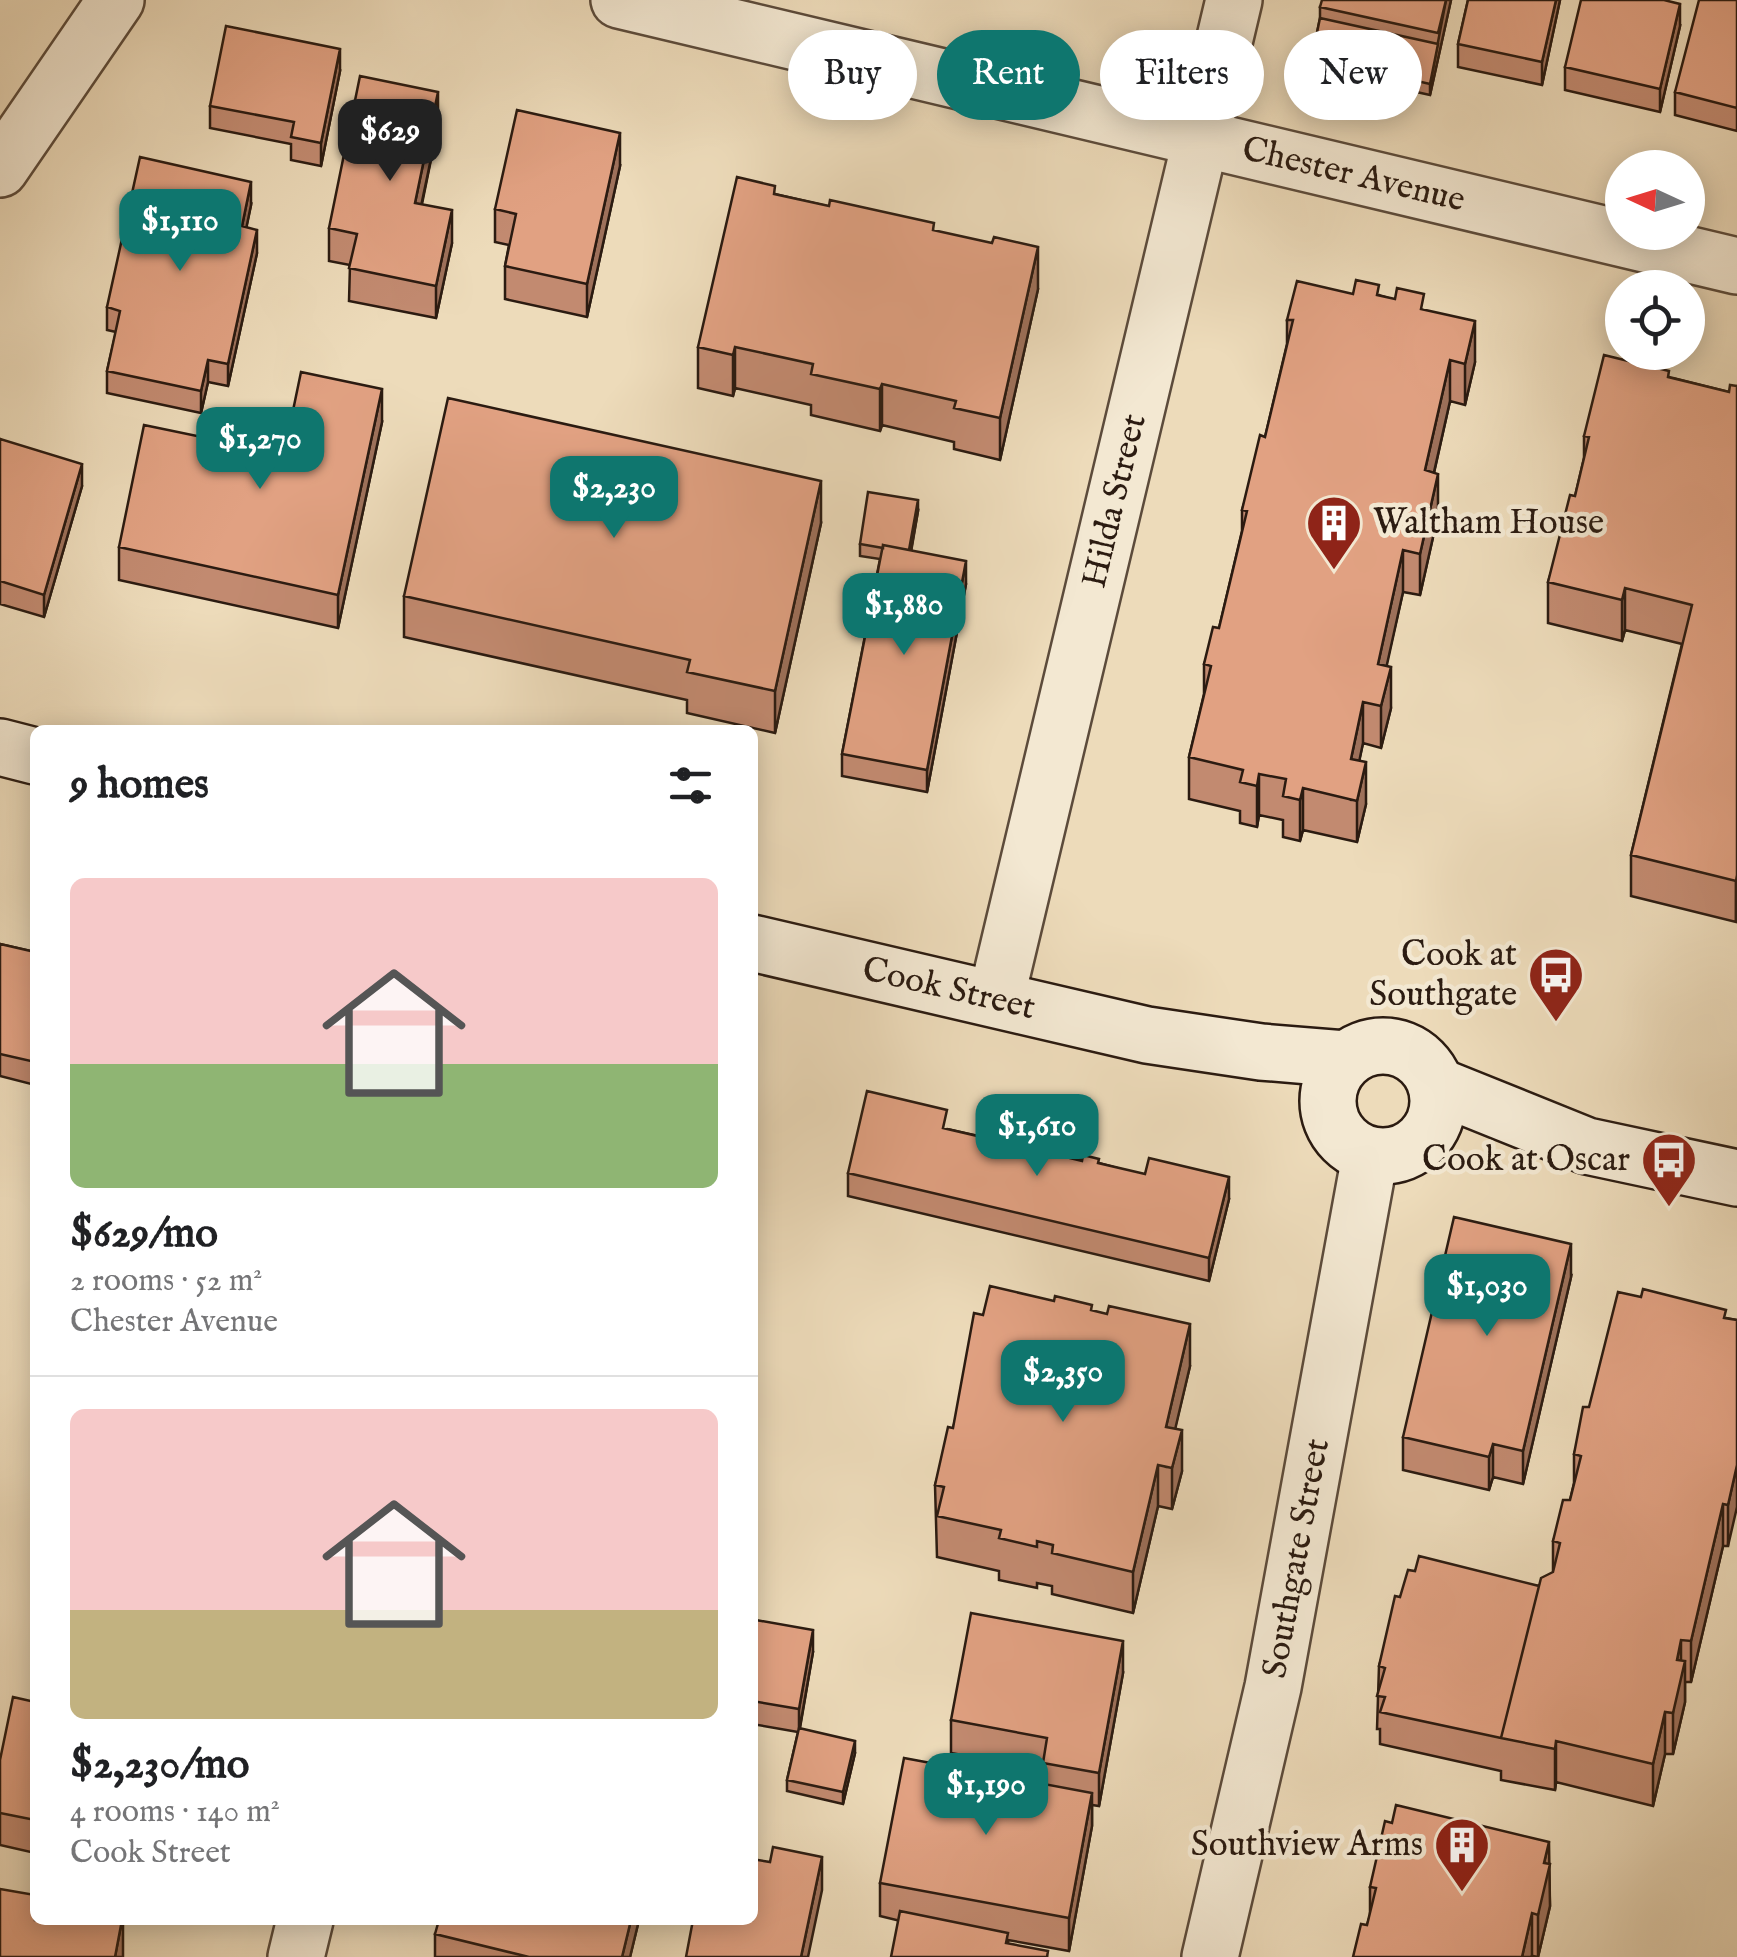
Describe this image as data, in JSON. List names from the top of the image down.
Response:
{
  "streets": {
    "street": [
      "Chester Avenue",
      "Hilda Street",
      "Cook Street",
      "Southgate Street"
    ]
  },
  "crossings": [
    ["Chester Avenue", "Hilda Street"],
    ["Hilda Street", "Cook Street"],
    ["Cook Street", "Southgate Street"]
  ],
  "places": {
    "building": ["Waltham House", "Southview Arms"],
    "bus stop": ["Cook at Southgate", "Cook at Oscar"]
  },
  "north": "left",
  "page": {
    "chip": [
      "Buy",
      "Rent",
      "Filters",
      "New"
    ],
    "price": [
      "$629",
      "$1,110",
      "$1,270",
      "$2,230",
      "$1,880",
      "$1,610",
      "$1,030",
      "$2,350",
      "$1,190"
    ],
    "heading": "9 homes",
    "list": [
      {
        "name": "$629/mo",
        "note": "2 rooms · 52 m² · Chester Avenue"
      },
      {
        "name": "$2,230/mo",
        "note": "4 rooms · 140 m² · Cook Street"
      }
    ]
  }
}
